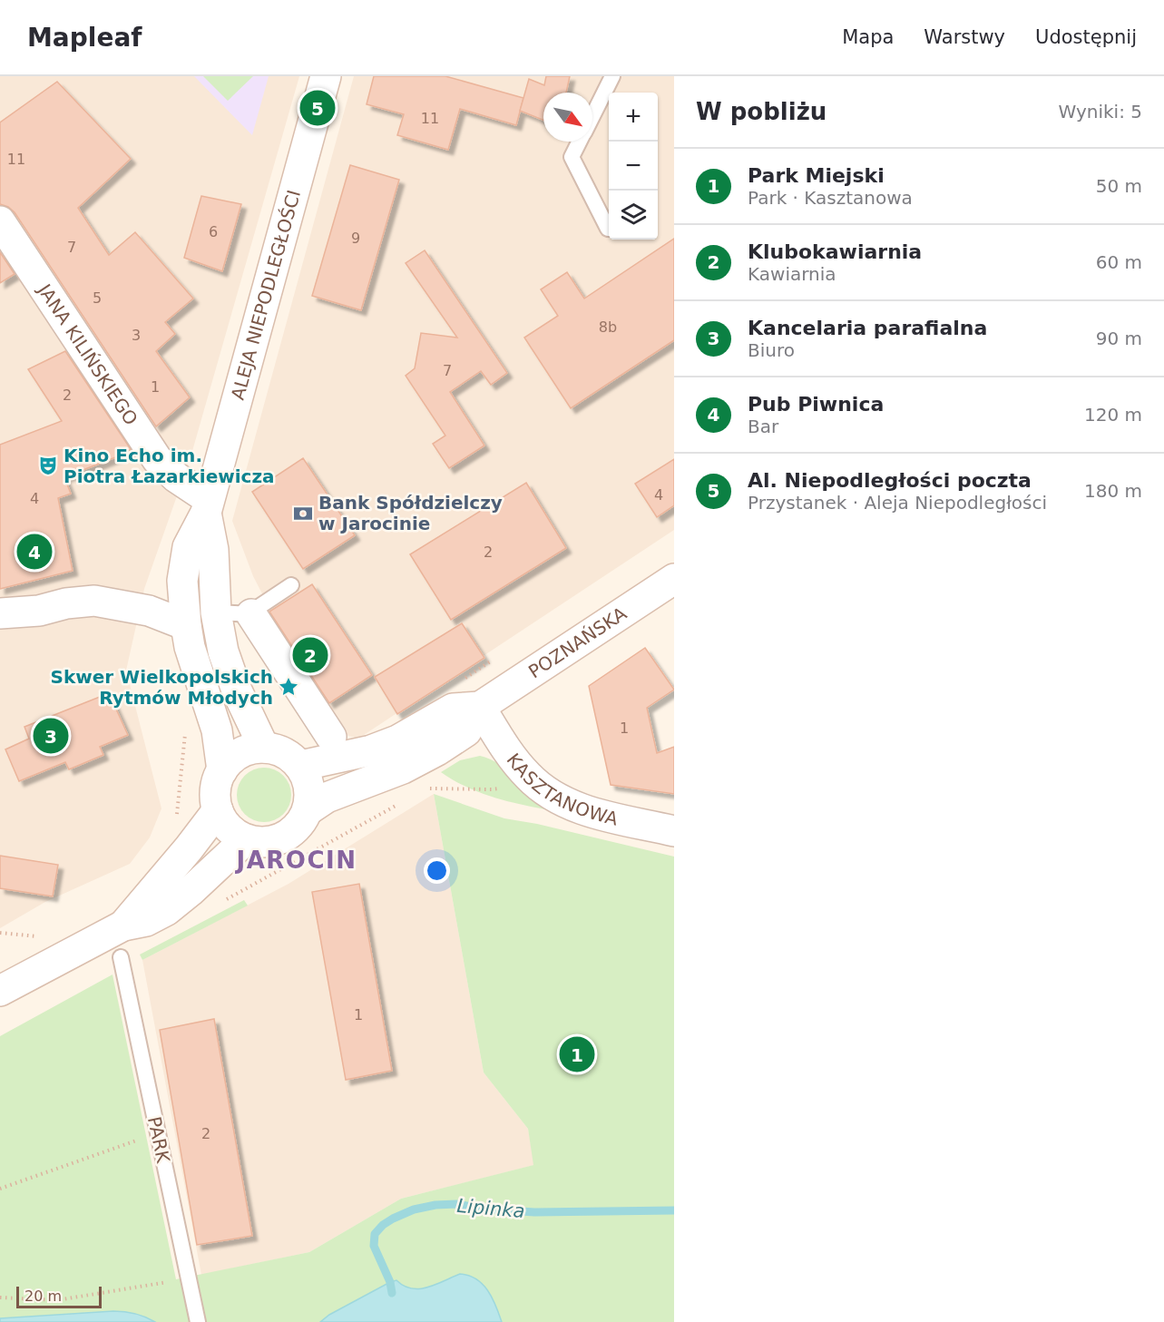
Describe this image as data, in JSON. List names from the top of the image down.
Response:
{
  "streets": {
    "main road": [
      "ALEJA NIEPODLEGŁOŚCI",
      "JANA KILIŃSKIEGO",
      "POZNAŃSKA",
      "KASZTANOWA"
    ],
    "lane": ["PARK"]
  },
  "crossings": [
    ["ALEJA NIEPODLEGŁOŚCI", "JANA KILIŃSKIEGO"],
    ["ALEJA NIEPODLEGŁOŚCI", "POZNAŃSKA"],
    ["POZNAŃSKA", "KASZTANOWA"]
  ],
  "districts": ["JAROCIN"],
  "water": ["Lipinka"],
  "places": {
    "theatre": ["Kino Echo im. Piotra Łazarkiewicza"],
    "bank": ["Bank Spółdzielczy w Jarocinie"],
    "place": ["Skwer Wielkopolskich Rytmów Młodych"]
  },
  "house_numbers": [
    "11",
    "11",
    "6",
    "9",
    "7",
    "5",
    "8b",
    "3",
    "7",
    "1",
    "2",
    "4",
    "4",
    "2",
    "1",
    "1",
    "2"
  ],
  "scale_bar": "20 m",
  "north": "bottom right",
  "page": {
    "header": "Mapleaf",
    "nav": ["Mapa", "Warstwy", "Udostępnij"],
    "heading": ["W pobliżu", "Wyniki: 5"],
    "pins": [
      "5",
      "4",
      "2",
      "3",
      "1"
    ],
    "map_buttons": ["+", "−"],
    "list": [
      {
        "mark": "1",
        "name": "Park Miejski",
        "note": "Park · Kasztanowa",
        "value": "50 m"
      },
      {
        "mark": "2",
        "name": "Klubokawiarnia",
        "note": "Kawiarnia",
        "value": "60 m"
      },
      {
        "mark": "3",
        "name": "Kancelaria parafialna",
        "note": "Biuro",
        "value": "90 m"
      },
      {
        "mark": "4",
        "name": "Pub Piwnica",
        "note": "Bar",
        "value": "120 m"
      },
      {
        "mark": "5",
        "name": "Al. Niepodległości poczta",
        "note": "Przystanek · Aleja Niepodległości",
        "value": "180 m"
      }
    ],
    "scale": "20 m"
  }
}
